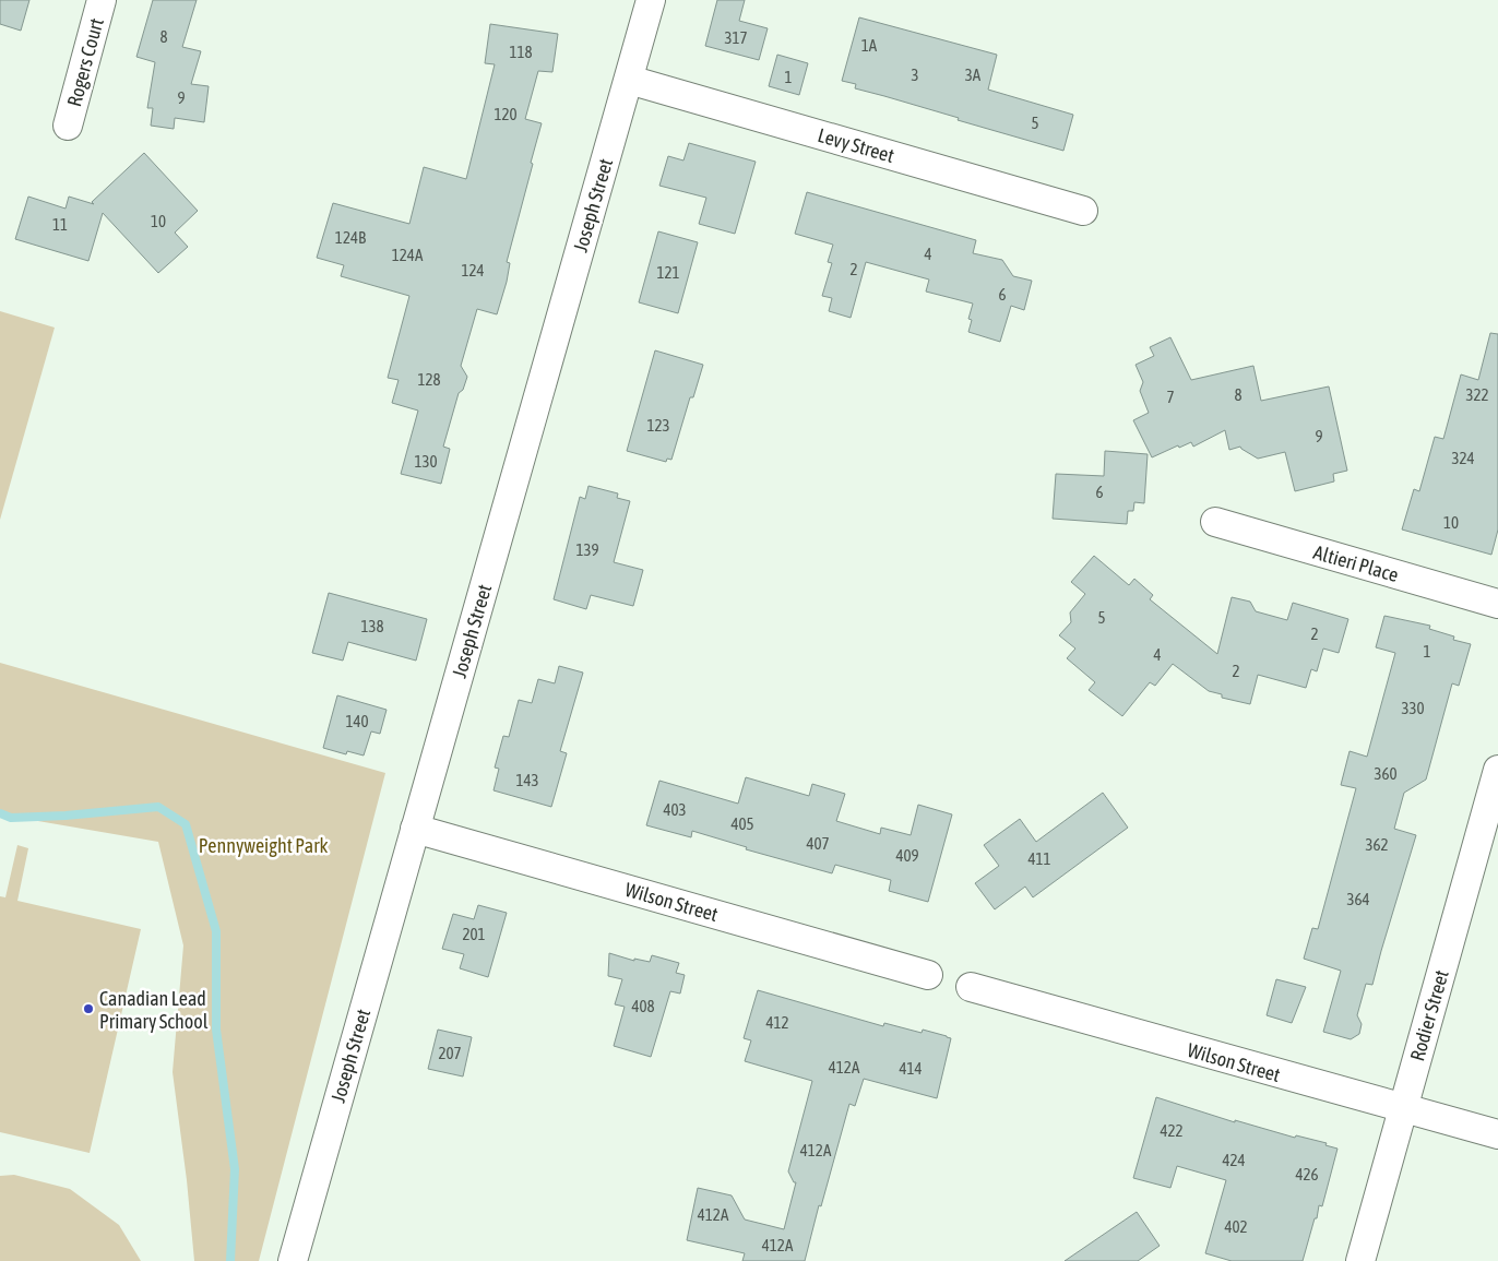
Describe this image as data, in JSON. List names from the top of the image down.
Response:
{
  "streets": {
    "street": [
      "Rogers Court",
      "Levy Street",
      "Joseph Street",
      "Altieri Place",
      "Wilson Street",
      "Rodier Street"
    ]
  },
  "crossings": [
    ["Levy Street", "Joseph Street"],
    ["Joseph Street", "Wilson Street"],
    ["Wilson Street", "Rodier Street"]
  ],
  "parks": ["Pennyweight Park"],
  "places": ["Canadian Lead Primary School"],
  "house_numbers": [
    "8",
    "317",
    "1A",
    "118",
    "3",
    "3A",
    "1",
    "9",
    "120",
    "5",
    "10",
    "11",
    "124B",
    "4",
    "124A",
    "2",
    "124",
    "121",
    "6",
    "128",
    "8",
    "322",
    "7",
    "123",
    "9",
    "324",
    "130",
    "6",
    "10",
    "139",
    "5",
    "138",
    "2",
    "1",
    "4",
    "2",
    "330",
    "140",
    "360",
    "143",
    "403",
    "405",
    "407",
    "362",
    "409",
    "411",
    "364",
    "201",
    "408",
    "412",
    "207",
    "412A",
    "414",
    "422",
    "412A",
    "424",
    "426",
    "412A",
    "402",
    "412A"
  ]
}
